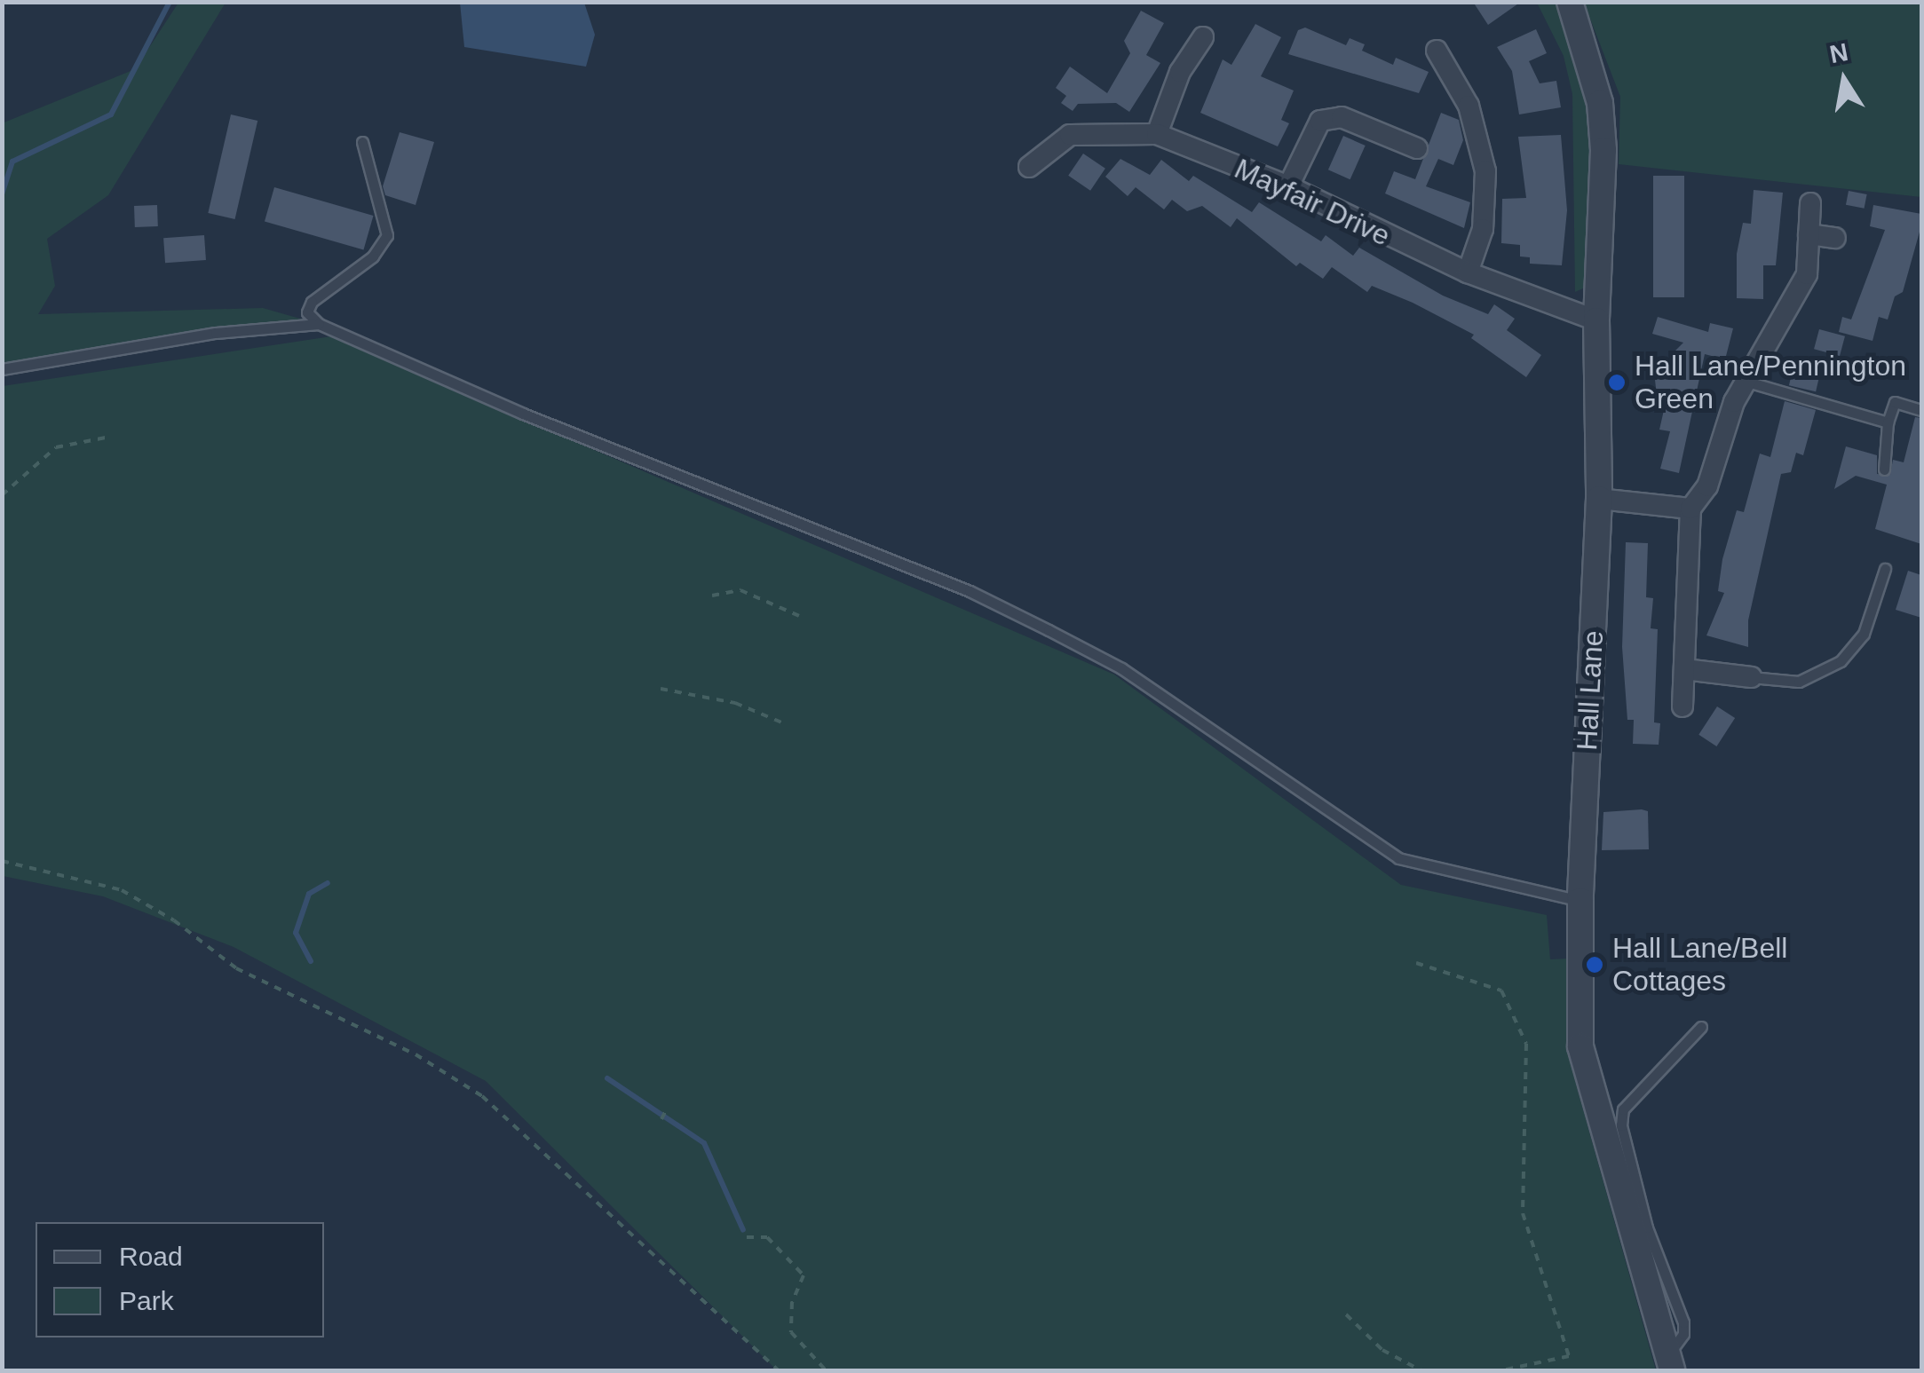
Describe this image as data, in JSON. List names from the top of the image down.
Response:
{
  "streets": {
    "street": ["Mayfair Drive", "Hall Lane"]
  },
  "crossings": [
    ["Mayfair Drive", "Hall Lane"]
  ],
  "places": ["Hall Lane/Pennington Green", "Hall Lane/Bell Cottages"],
  "legend": ["Road", "Park"],
  "north": "top"
}
